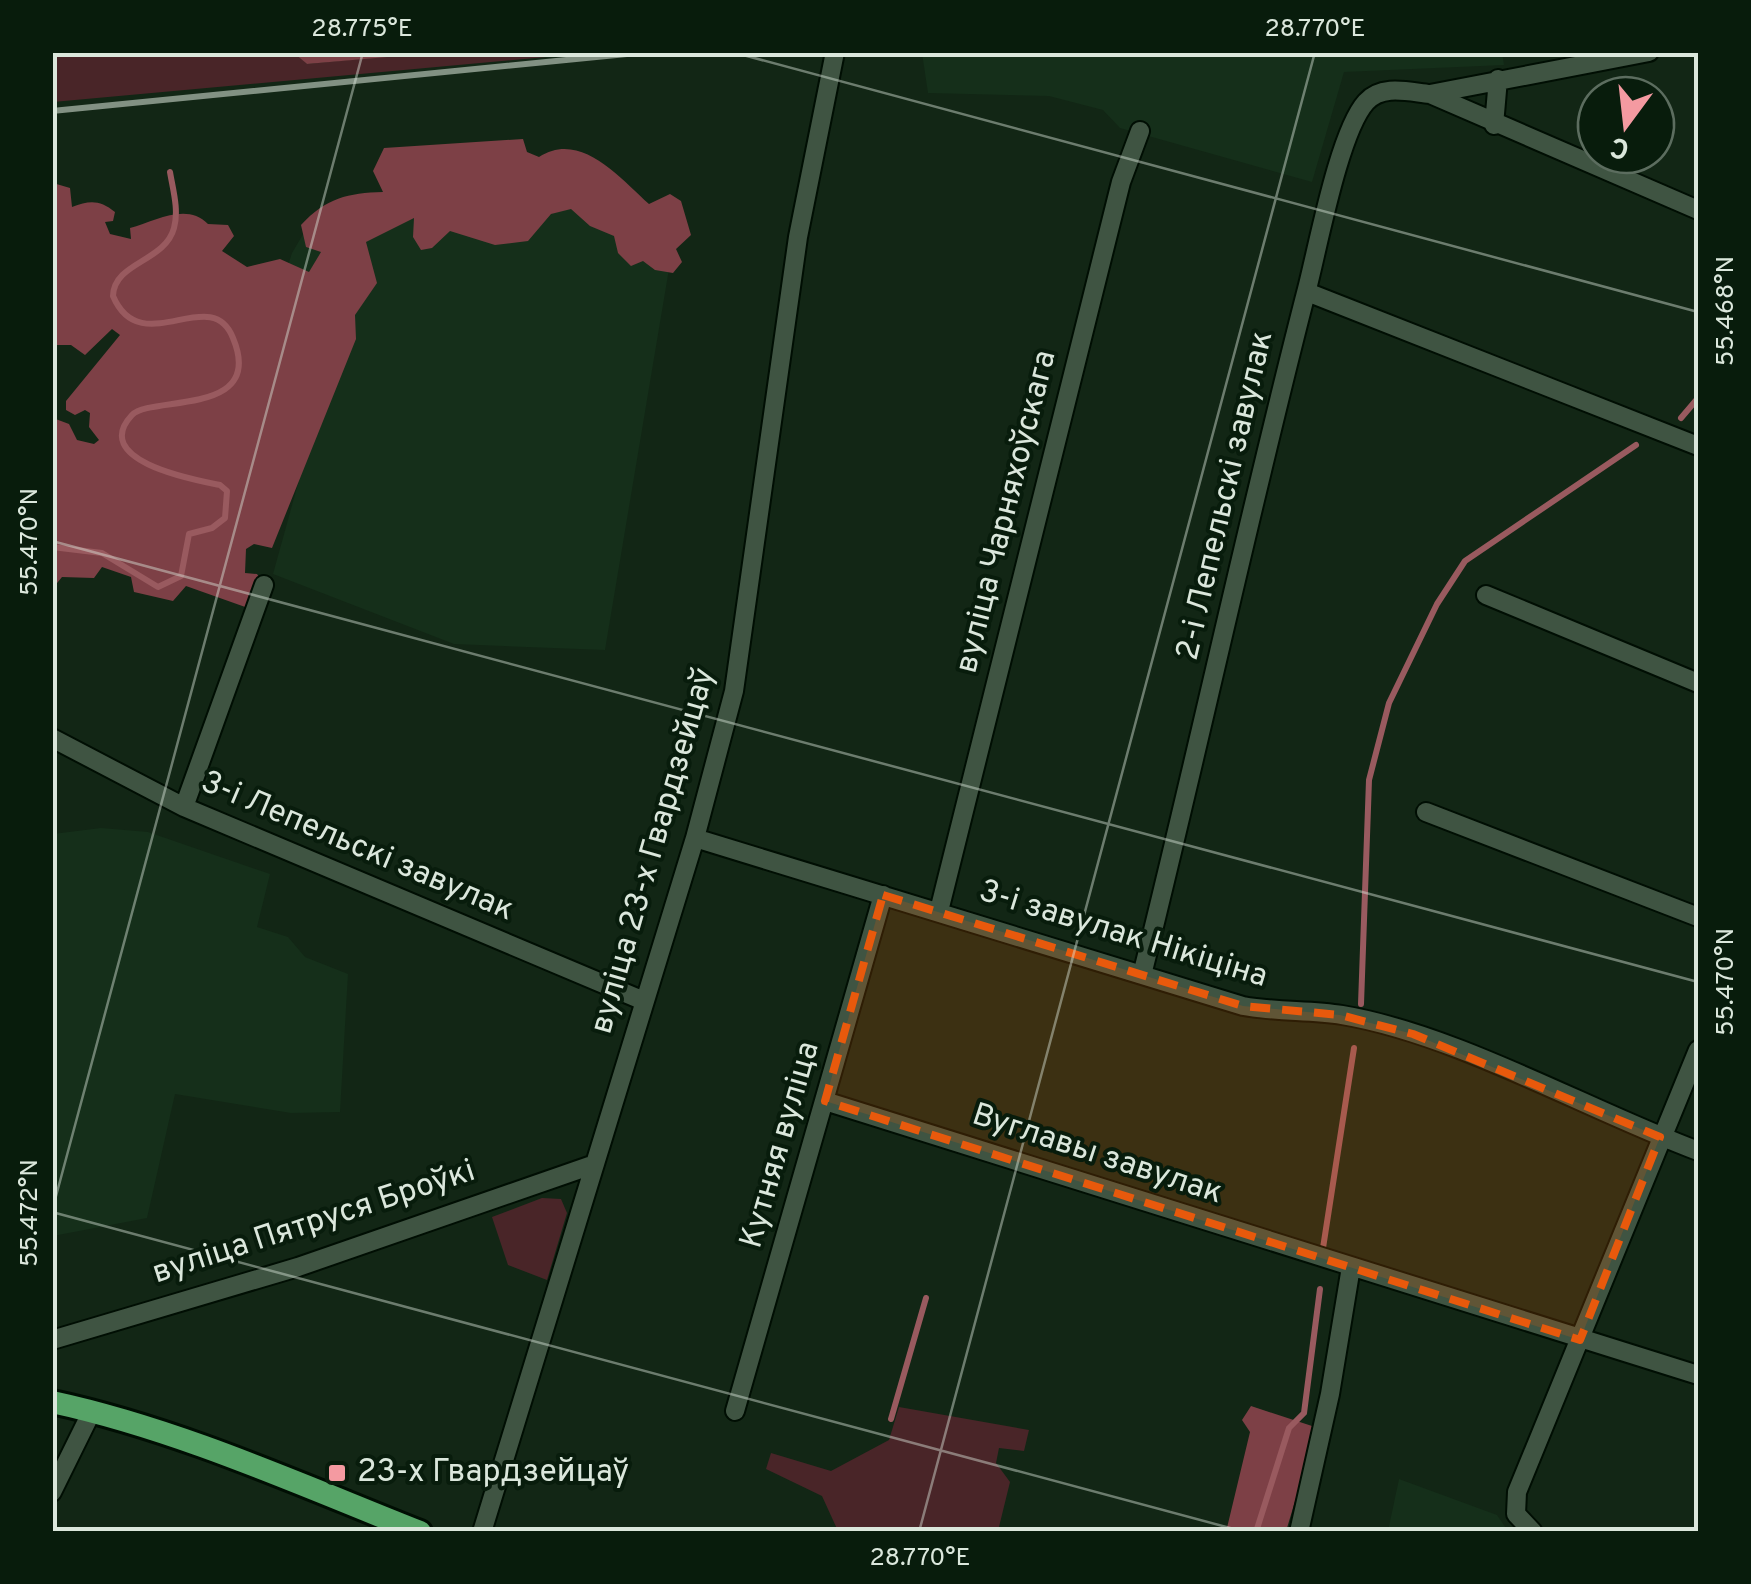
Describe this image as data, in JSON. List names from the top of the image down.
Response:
{
  "streets": {
    "street": [
      "2-і Лепельскі завулак",
      "вуліца Чарняхоўскага",
      "3-і Лепельскі завулак",
      "вуліца 23-х Гвардзейцаў",
      "3-і завулак Нікіціна",
      "Кутняя вуліца",
      "Вуглавы завулак",
      "вуліца Пятруся Броўкі"
    ]
  },
  "crossings": [
    ["2-і Лепельскі завулак", "3-і завулак Нікіціна"],
    ["вуліца Чарняхоўскага", "3-і завулак Нікіціна"],
    ["3-і Лепельскі завулак", "вуліца 23-х Гвардзейцаў"],
    ["вуліца 23-х Гвардзейцаў", "3-і завулак Нікіціна"],
    ["вуліца 23-х Гвардзейцаў", "вуліца Пятруся Броўкі"],
    ["3-і завулак Нікіціна", "Кутняя вуліца"],
    ["Кутняя вуліца", "Вуглавы завулак"]
  ],
  "places": {
    "transit": ["23-х Гвардзейцаў"]
  },
  "north": "bottom",
  "coordinates": [
    "28.775°E",
    "28.770°E",
    "55.468°N",
    "55.470°N",
    "55.472°N"
  ]
}
